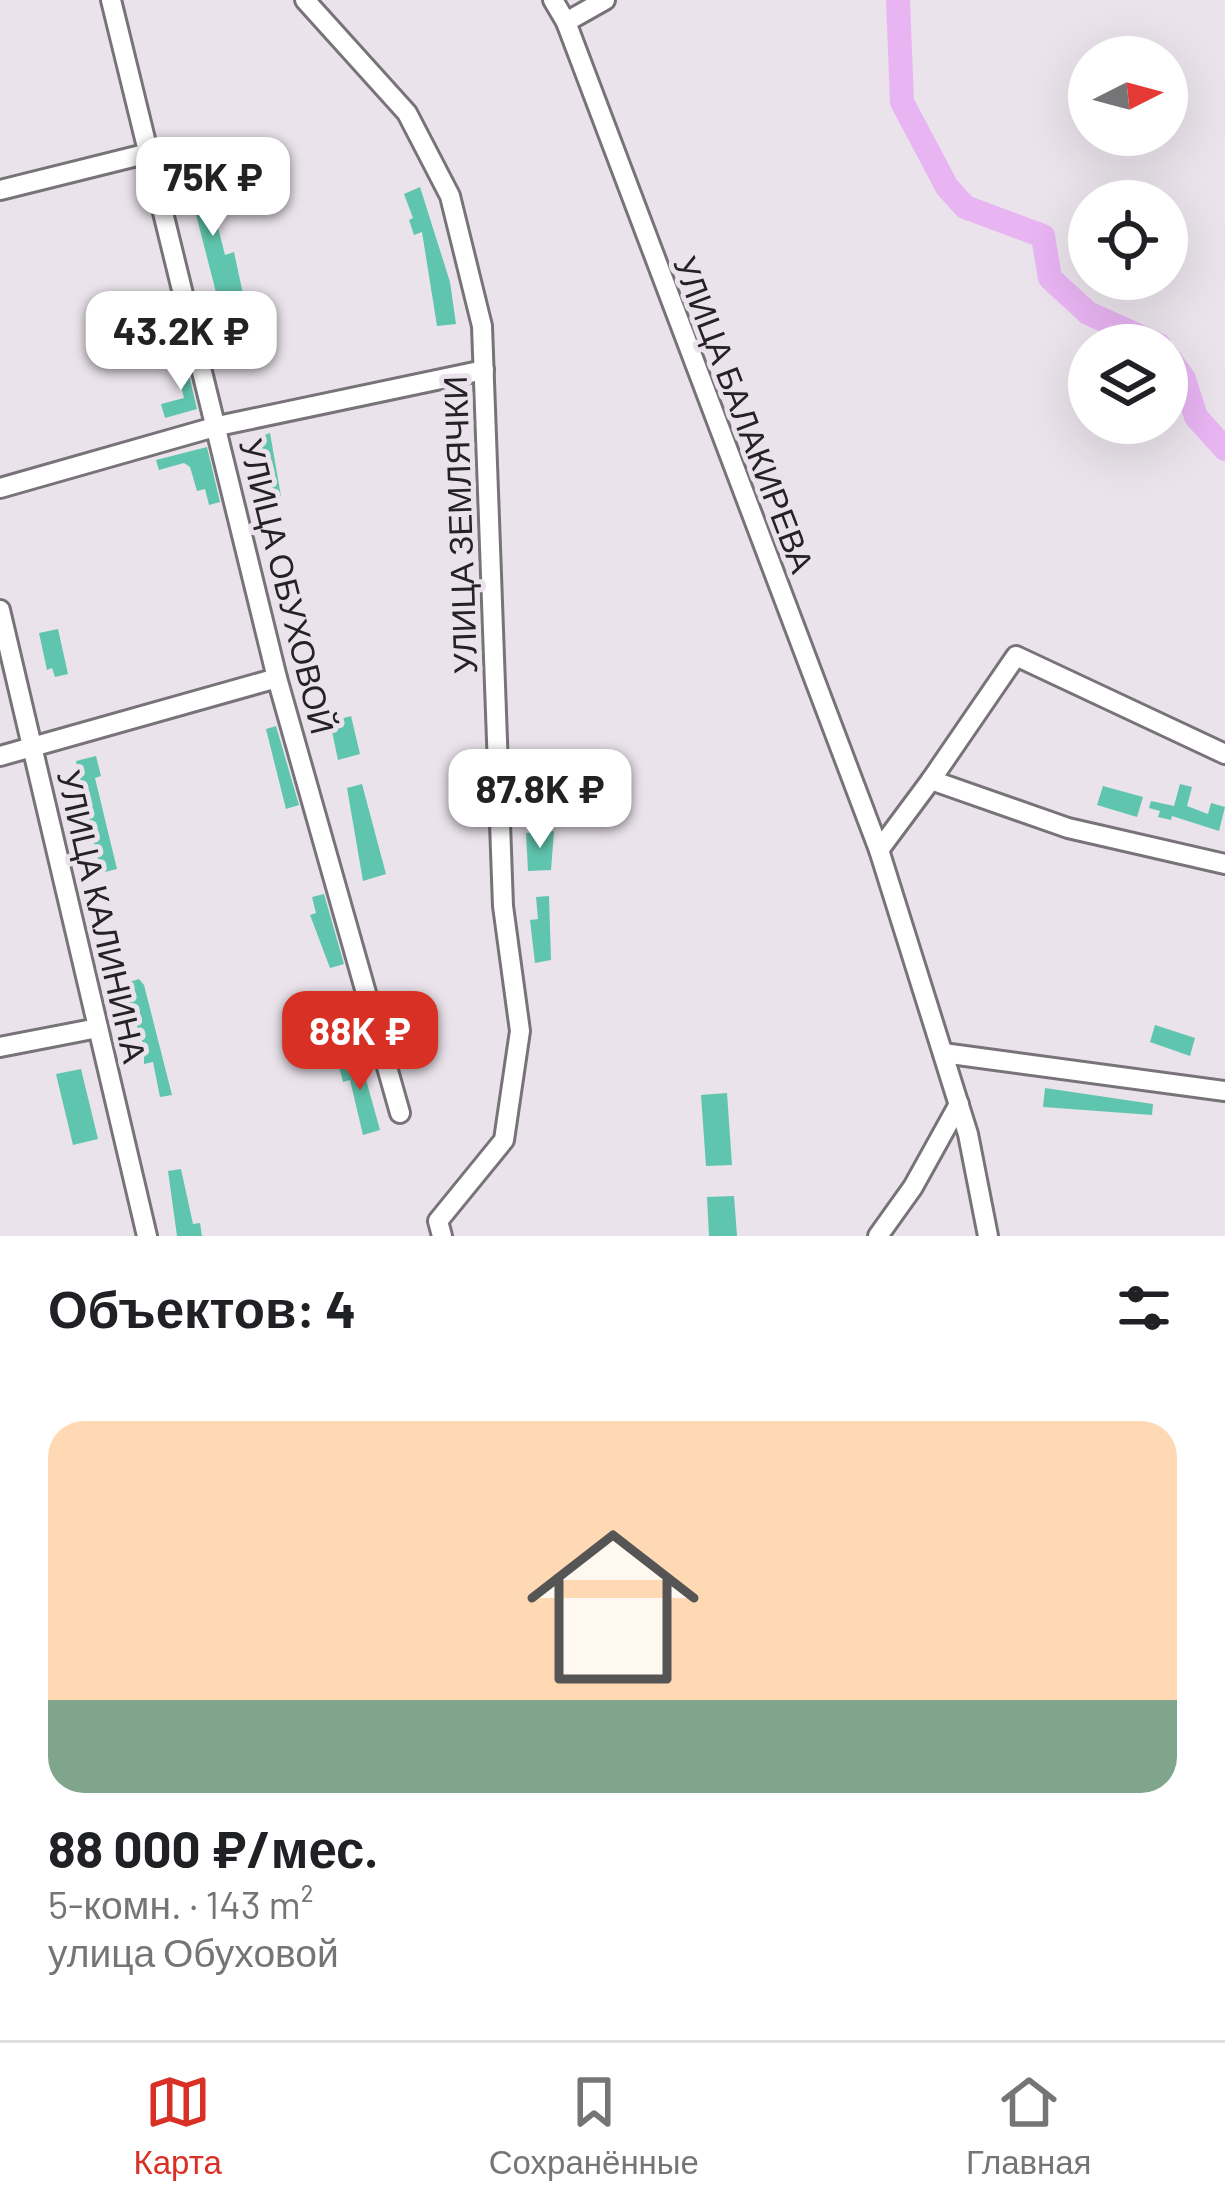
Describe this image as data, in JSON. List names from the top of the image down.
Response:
{
  "streets": {
    "street": [
      "УЛИЦА БАЛАКИРЕВА",
      "УЛИЦА ЗЕМЛЯЧКИ",
      "УЛИЦА ОБУХОВОЙ",
      "УЛИЦА КАЛИНИНА"
    ]
  },
  "north": "right",
  "page": {
    "price": [
      "75K ₽",
      "43.2K ₽",
      "87.8K ₽",
      "88K ₽"
    ],
    "heading": "Объектов: 4",
    "list": [
      {
        "name": "88 000 ₽/мес.",
        "note": "5-комн. · 143 m² · улица Обуховой"
      }
    ],
    "tabs": ["Карта", "Сохранённые", "Главная"]
  }
}
